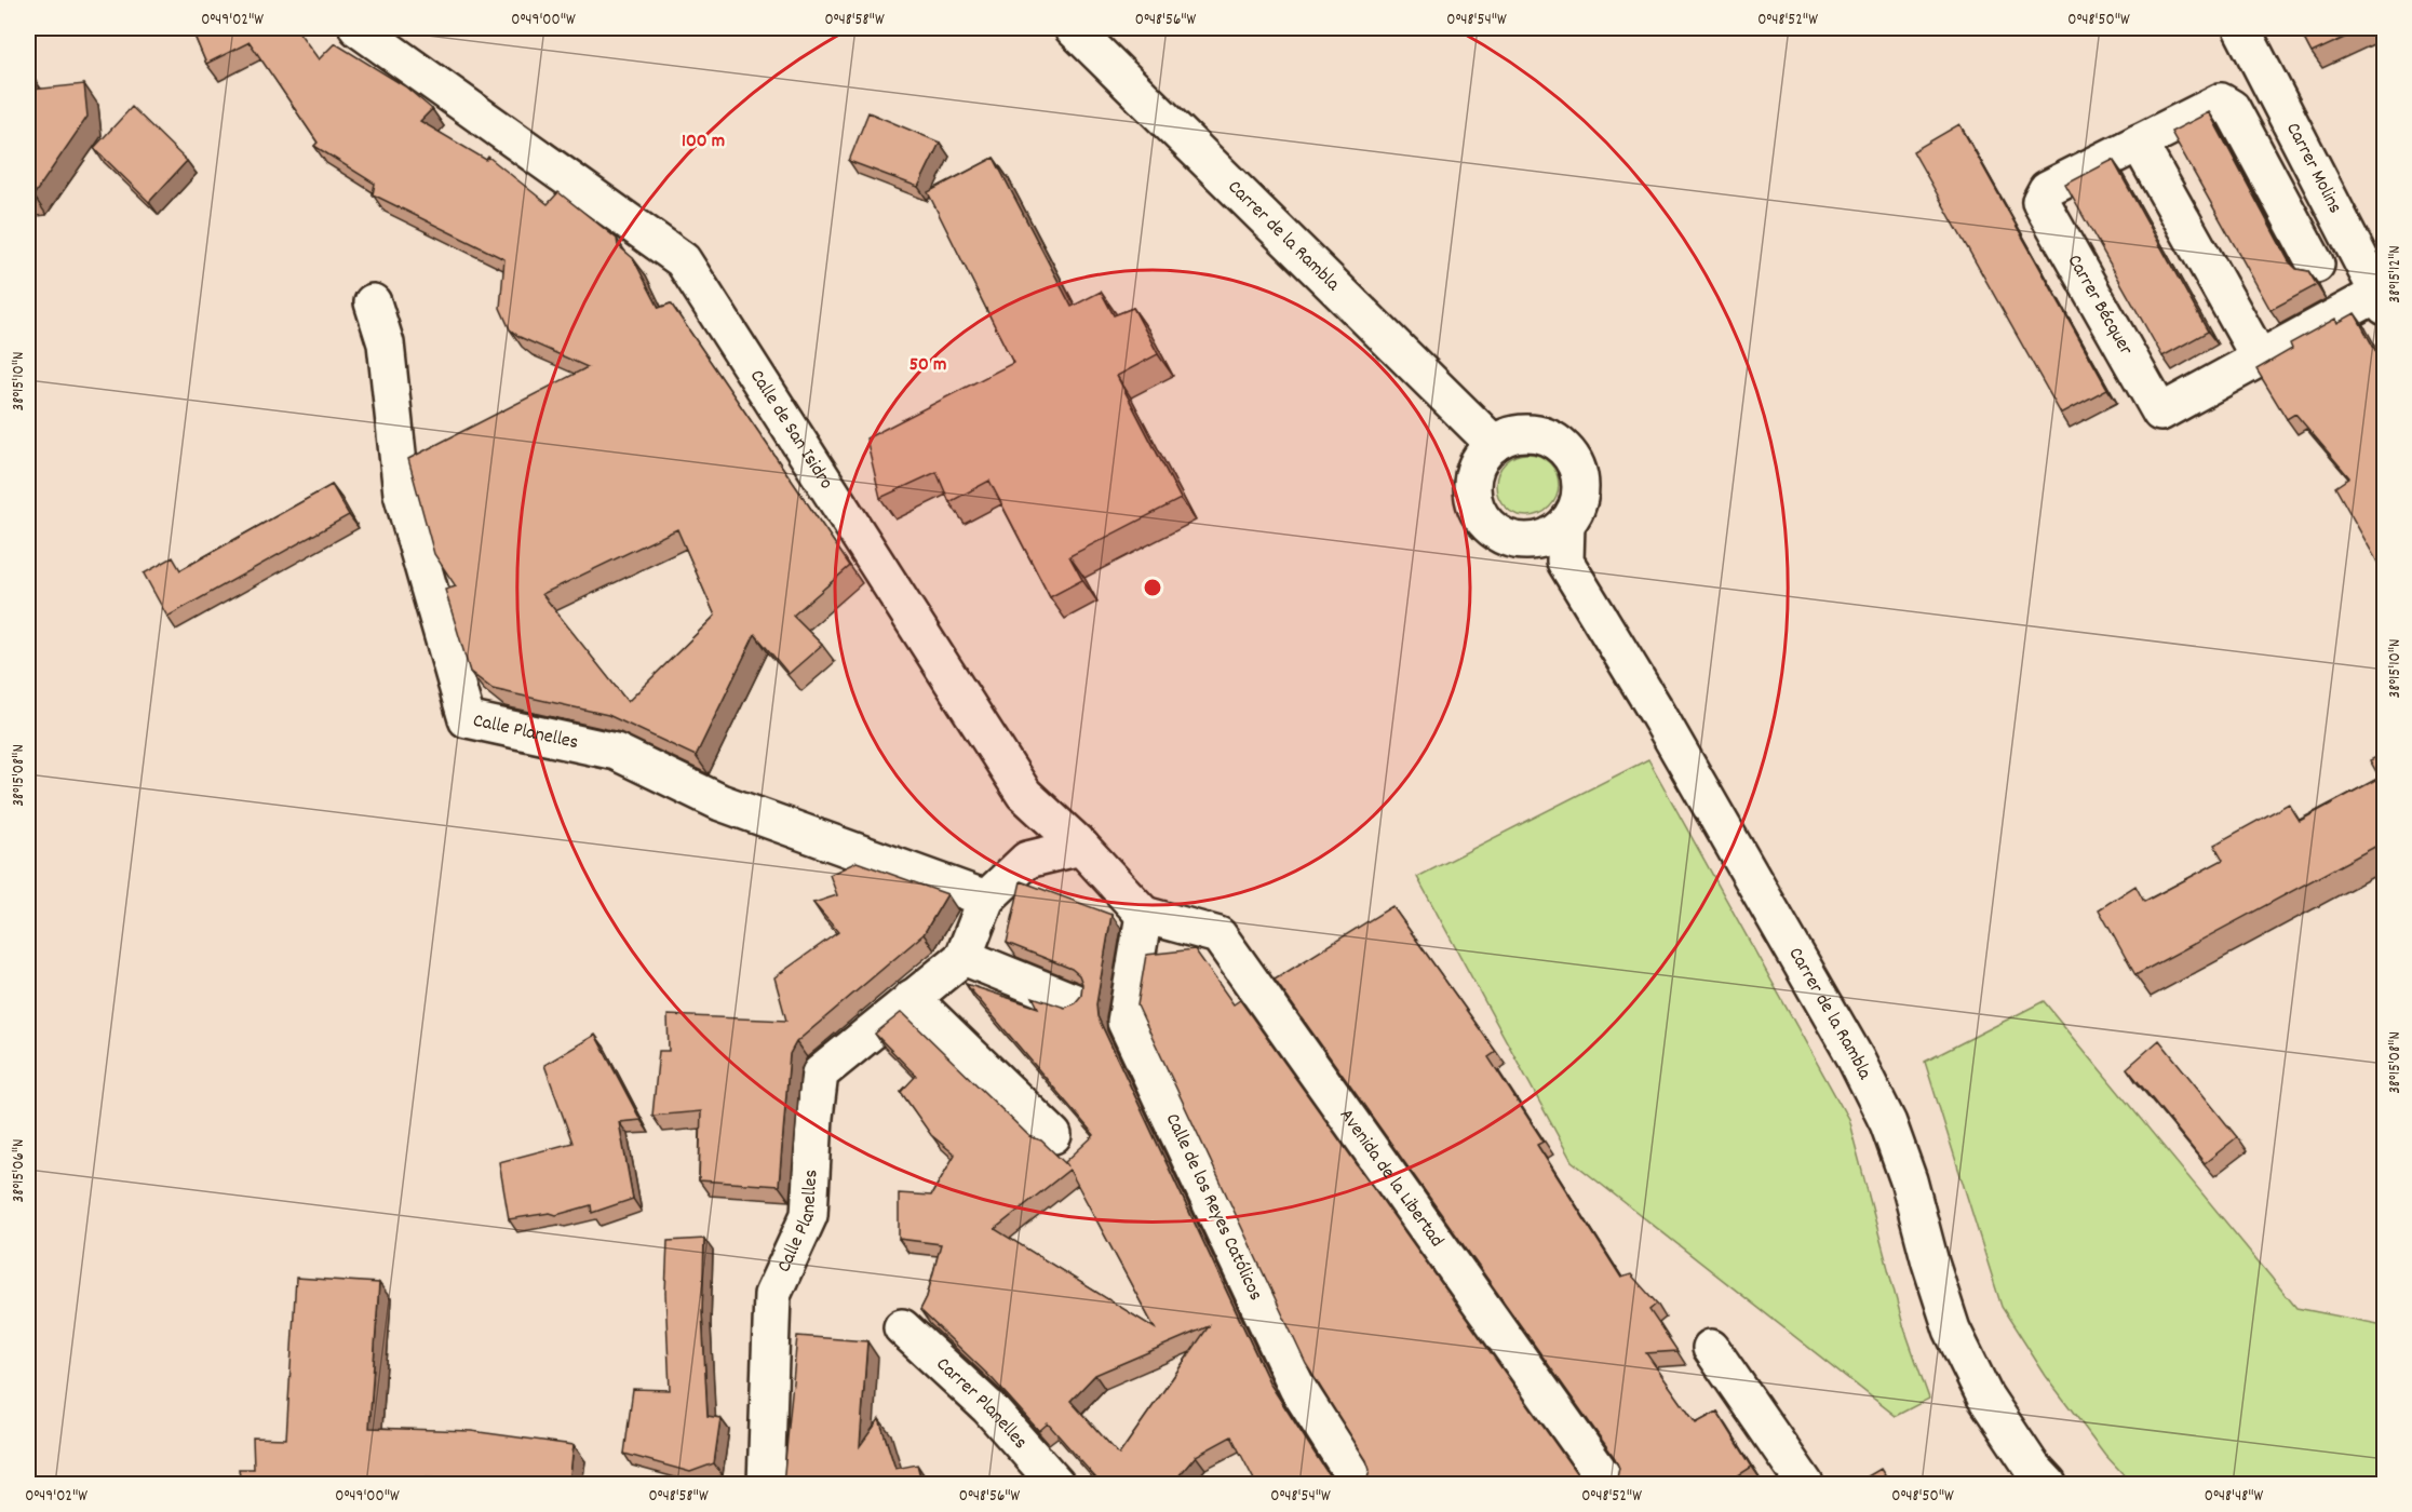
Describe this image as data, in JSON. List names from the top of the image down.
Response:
{
  "streets": {
    "street": [
      "Carrer Molins",
      "Carrer de la Rambla",
      "Carrer Bécquer",
      "Calle de San Isidro",
      "Calle Planelles",
      "Avenida de la Libertad",
      "Calle de los Reyes Católicos",
      "Carrer Planelles"
    ]
  },
  "crossings": [
    ["Carrer Molins", "Carrer Bécquer"],
    ["Calle de San Isidro", "Avenida de la Libertad"],
    ["Calle de San Isidro", "Calle de los Reyes Católicos"],
    ["Avenida de la Libertad", "Calle de los Reyes Católicos"]
  ],
  "coordinates": [
    "0°49'02\"W",
    "0°49'00\"W",
    "0°48'58\"W",
    "0°48'56\"W",
    "0°48'54\"W",
    "0°48'52\"W",
    "0°48'50\"W",
    "38°15'12\"N",
    "38°15'10\"N",
    "38°15'08\"N",
    "38°15'06\"N",
    "0°48'48\"W"
  ],
  "rings": ["100 m", "50 m"]
}
